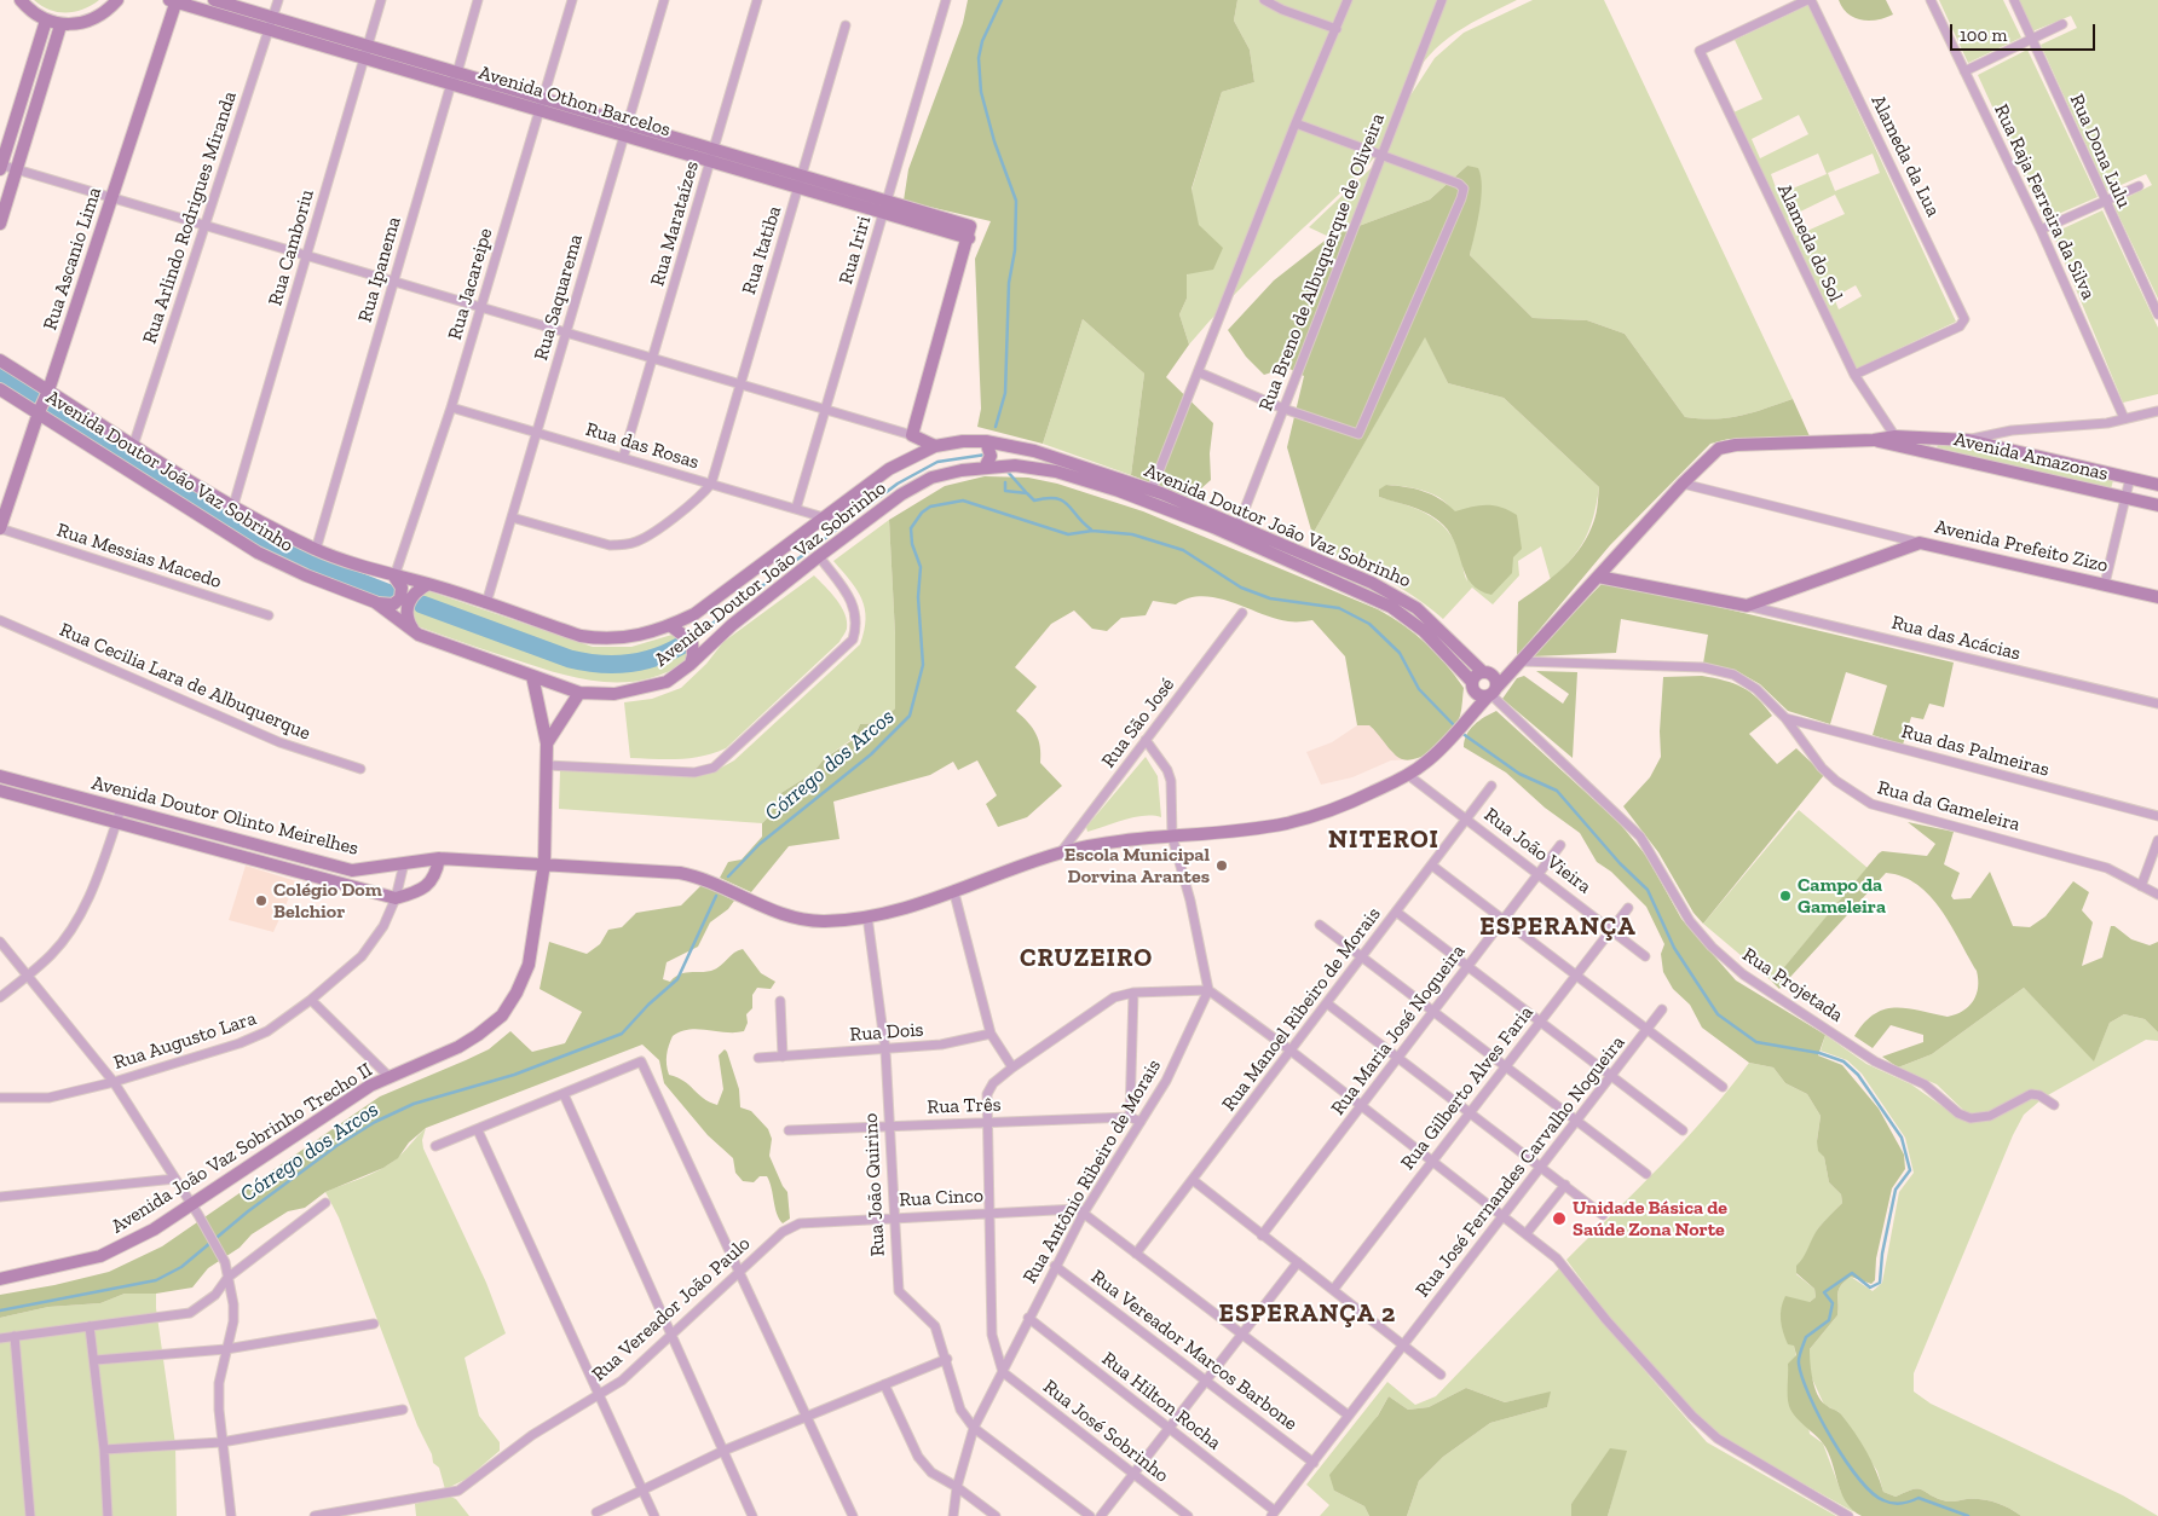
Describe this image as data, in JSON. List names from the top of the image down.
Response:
{
  "streets": {
    "street": [
      "Avenida Othon Barcelos",
      "Rua Dona Lulu",
      "Alameda da Lua",
      "Rua Raja Ferreira da Silva",
      "Rua Arlindo Rodrigues Miranda",
      "Rua Marataízes",
      "Alameda do Sol",
      "Rua Camboriu",
      "Rua Itatiba",
      "Rua Iriri",
      "Rua Ascanio Lima",
      "Rua Breno de Albuquerque de Oliveira",
      "Rua Ipanema",
      "Rua Jacareipe",
      "Rua Saquarema",
      "Rua das Rosas",
      "Avenida Amazonas",
      "Avenida Doutor João Vaz Sobrinho",
      "Avenida Prefeito Zizo",
      "Rua Messias Macedo",
      "Rua das Acácias",
      "Rua Cecilia Lara de Albuquerque",
      "Rua São José",
      "Rua das Palmeiras",
      "Rua da Gameleira",
      "Avenida Doutor Olinto Meirelhes",
      "Rua João Vieira",
      "Rua Projetada",
      "Rua Manoel Ribeiro de Morais",
      "Rua Maria José Nogueira",
      "Rua Dois",
      "Rua Augusto Lara",
      "Rua Gilberto Alves Faria",
      "Rua Três",
      "Avenida João Vaz Sobrinho Trecho II",
      "Rua José Fernandes Carvalho Nogueira",
      "Rua Antônio Ribeiro de Morais",
      "Rua João Quirino",
      "Rua Cinco",
      "Rua Vereador João Paulo",
      "Rua Vereador Marcos Barbone",
      "Rua Hilton Rocha",
      "Rua José Sobrinho"
    ]
  },
  "crossings": [
    ["Avenida Othon Barcelos", "Rua Arlindo Rodrigues Miranda"],
    ["Avenida Othon Barcelos", "Rua Marataízes"],
    ["Avenida Othon Barcelos", "Rua Camboriu"],
    ["Avenida Othon Barcelos", "Rua Itatiba"],
    ["Avenida Othon Barcelos", "Rua Iriri"],
    ["Avenida Othon Barcelos", "Rua Ascanio Lima"],
    ["Avenida Othon Barcelos", "Rua Ipanema"],
    ["Avenida Othon Barcelos", "Rua Jacareipe"],
    ["Avenida Othon Barcelos", "Rua Saquarema"],
    ["Alameda da Lua", "Alameda do Sol"],
    ["Rua Arlindo Rodrigues Miranda", "Avenida Doutor João Vaz Sobrinho"],
    ["Rua Marataízes", "Rua das Rosas"],
    ["Alameda do Sol", "Avenida Amazonas"],
    ["Rua Camboriu", "Avenida Doutor João Vaz Sobrinho"],
    ["Rua Itatiba", "Rua das Rosas"],
    ["Rua Iriri", "Rua das Rosas"],
    ["Rua Ascanio Lima", "Avenida Doutor João Vaz Sobrinho"],
    ["Rua Ascanio Lima", "Rua Messias Macedo"],
    ["Rua Breno de Albuquerque de Oliveira", "Avenida Doutor João Vaz Sobrinho"],
    ["Rua Ipanema", "Avenida Doutor João Vaz Sobrinho"],
    ["Rua Jacareipe", "Rua das Rosas"],
    ["Rua Jacareipe", "Avenida Doutor João Vaz Sobrinho"],
    ["Rua Saquarema", "Rua das Rosas"],
    ["Rua Saquarema", "Avenida Doutor João Vaz Sobrinho"],
    ["Rua das Rosas", "Avenida Doutor João Vaz Sobrinho"],
    ["Avenida Doutor João Vaz Sobrinho", "Rua Projetada"],
    ["Avenida Doutor João Vaz Sobrinho", "Avenida João Vaz Sobrinho Trecho II"],
    ["Avenida Prefeito Zizo", "Rua das Acácias"],
    ["Rua São José", "Avenida Doutor Olinto Meirelhes"],
    ["Rua das Palmeiras", "Rua da Gameleira"],
    ["Avenida Doutor Olinto Meirelhes", "Rua João Vieira"],
    ["Avenida Doutor Olinto Meirelhes", "Rua Augusto Lara"],
    ["Avenida Doutor Olinto Meirelhes", "Avenida João Vaz Sobrinho Trecho II"],
    ["Avenida Doutor Olinto Meirelhes", "Rua João Quirino"],
    ["Rua João Vieira", "Rua Manoel Ribeiro de Morais"],
    ["Rua João Vieira", "Rua Maria José Nogueira"],
    ["Rua João Vieira", "Rua Gilberto Alves Faria"],
    ["Rua Dois", "Rua João Quirino"],
    ["Rua Três", "Rua Antônio Ribeiro de Morais"],
    ["Rua Três", "Rua João Quirino"],
    ["Rua José Fernandes Carvalho Nogueira", "Rua Vereador Marcos Barbone"],
    ["Rua José Fernandes Carvalho Nogueira", "Rua Hilton Rocha"],
    ["Rua Antônio Ribeiro de Morais", "Rua João Quirino"],
    ["Rua Antônio Ribeiro de Morais", "Rua Cinco"],
    ["Rua Antônio Ribeiro de Morais", "Rua Vereador Marcos Barbone"],
    ["Rua Antônio Ribeiro de Morais", "Rua Hilton Rocha"],
    ["Rua Antônio Ribeiro de Morais", "Rua José Sobrinho"],
    ["Rua João Quirino", "Rua Cinco"],
    ["Rua Cinco", "Rua Vereador João Paulo"]
  ],
  "districts": [
    "NITEROI",
    "ESPERANÇA",
    "CRUZEIRO",
    "ESPERANÇA 2"
  ],
  "water": ["Córrego dos Arcos"],
  "places": [
    "Escola Municipal Dorvina Arantes",
    "Campo da Gameleira",
    "Colégio Dom Belchior",
    "Unidade Básica de Saúde Zona Norte"
  ],
  "scale_bar": "100 m"
}
